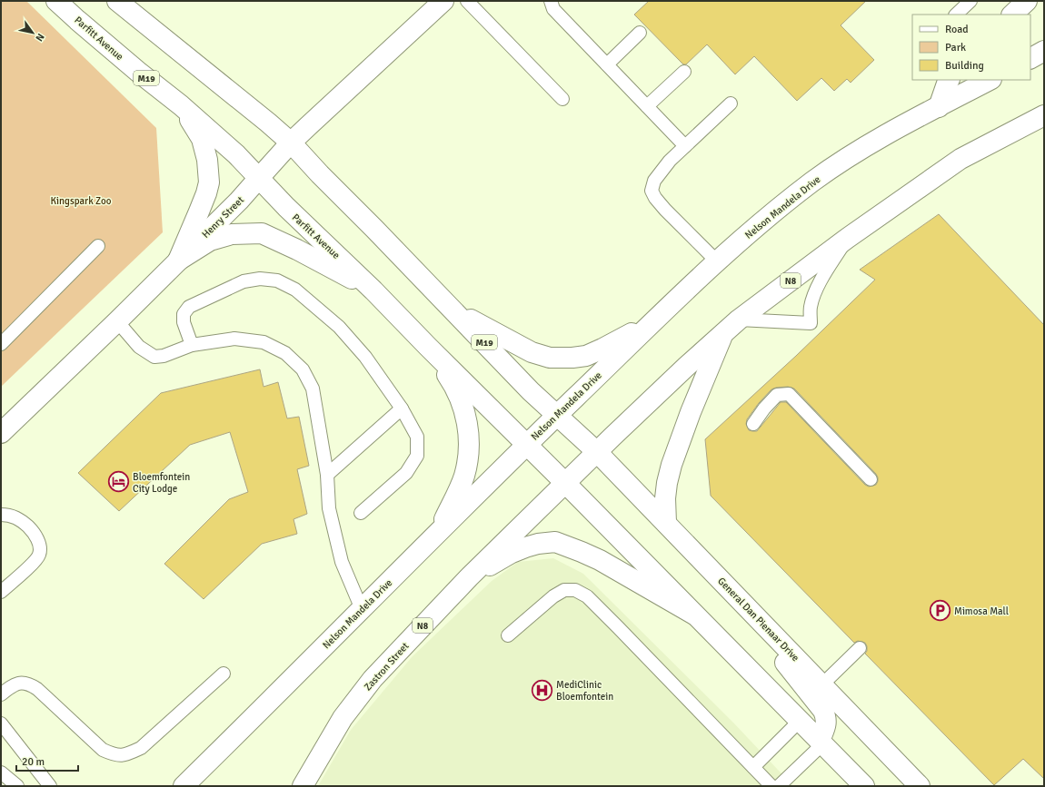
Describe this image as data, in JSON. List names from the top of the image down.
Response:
{
  "streets": {
    "main road": [
      "Parfitt Avenue",
      "M19",
      "Nelson Mandela Drive",
      "Henry Street",
      "N8",
      "General Dan Pienaar Drive",
      "Zastron Street"
    ]
  },
  "crossings": [
    ["Parfitt Avenue", "Nelson Mandela Drive"],
    ["Parfitt Avenue", "Henry Street"],
    ["Parfitt Avenue", "N8"],
    ["Parfitt Avenue", "Zastron Street"],
    ["M19", "Nelson Mandela Drive"],
    ["M19", "Henry Street"],
    ["M19", "N8"],
    ["M19", "General Dan Pienaar Drive"],
    ["N8", "General Dan Pienaar Drive"],
    ["N8", "Zastron Street"]
  ],
  "parks": ["Kingspark Zoo"],
  "places": {
    "hotel": ["Bloemfontein City Lodge"],
    "parking": ["Mimosa Mall"],
    "hospital": ["MediClinic Bloemfontein"]
  },
  "legend": ["Road", "Park", "Building"],
  "scale_bar": "20 m",
  "north": "bottom right"
}
